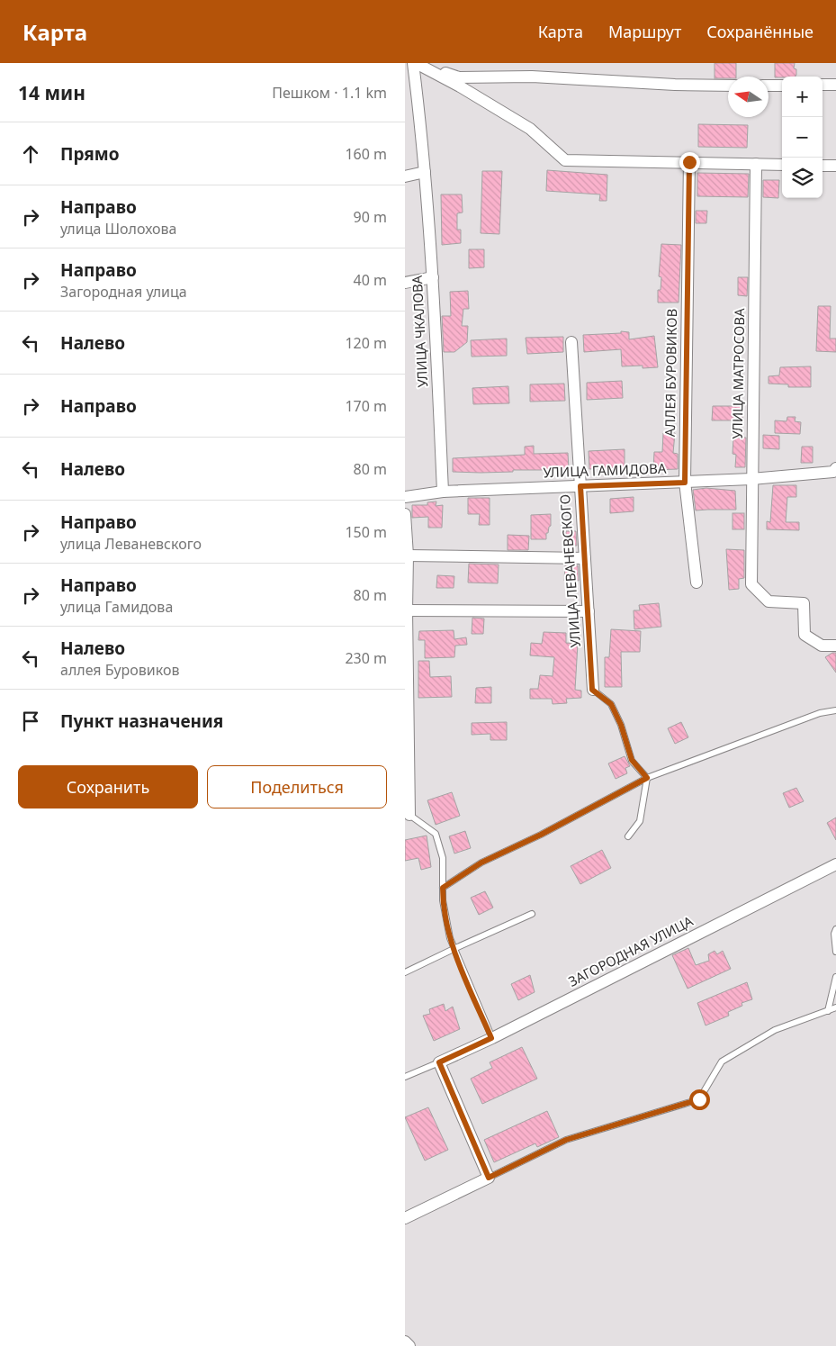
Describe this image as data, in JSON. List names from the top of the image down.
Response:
{
  "streets": {
    "street": [
      "УЛИЦА ЧКАЛОВА",
      "АЛЛЕЯ БУРОВИКОВ",
      "УЛИЦА МАТРОСОВА",
      "УЛИЦА ГАМИДОВА",
      "УЛИЦА ЛЕВАНЕВСКОГО",
      "ЗАГОРОДНАЯ УЛИЦА"
    ]
  },
  "crossings": [
    ["УЛИЦА ЧКАЛОВА", "УЛИЦА ГАМИДОВА"],
    ["АЛЛЕЯ БУРОВИКОВ", "УЛИЦА ГАМИДОВА"],
    ["УЛИЦА МАТРОСОВА", "УЛИЦА ГАМИДОВА"],
    ["УЛИЦА ГАМИДОВА", "УЛИЦА ЛЕВАНЕВСКОГО"]
  ],
  "north": "left",
  "page": {
    "header": "Карта",
    "nav": ["Карта", "Маршрут", "Сохранённые"],
    "heading": ["14 мин", "Пешком · 1.1 km"],
    "map_buttons": ["+", "−"],
    "list": [
      ["Прямо", "160 m"],
      ["Направо", "улица Шолохова", "90 m"],
      ["Направо", "Загородная улица", "40 m"],
      ["Налево", "120 m"],
      ["Направо", "170 m"],
      ["Налево", "80 m"],
      ["Направо", "улица Леваневского", "150 m"],
      ["Направо", "улица Гамидова", "80 m"],
      ["Налево", "аллея Буровиков", "230 m"],
      "Пункт назначения"
    ],
    "buttons": ["Сохранить", "Поделиться"]
  }
}
